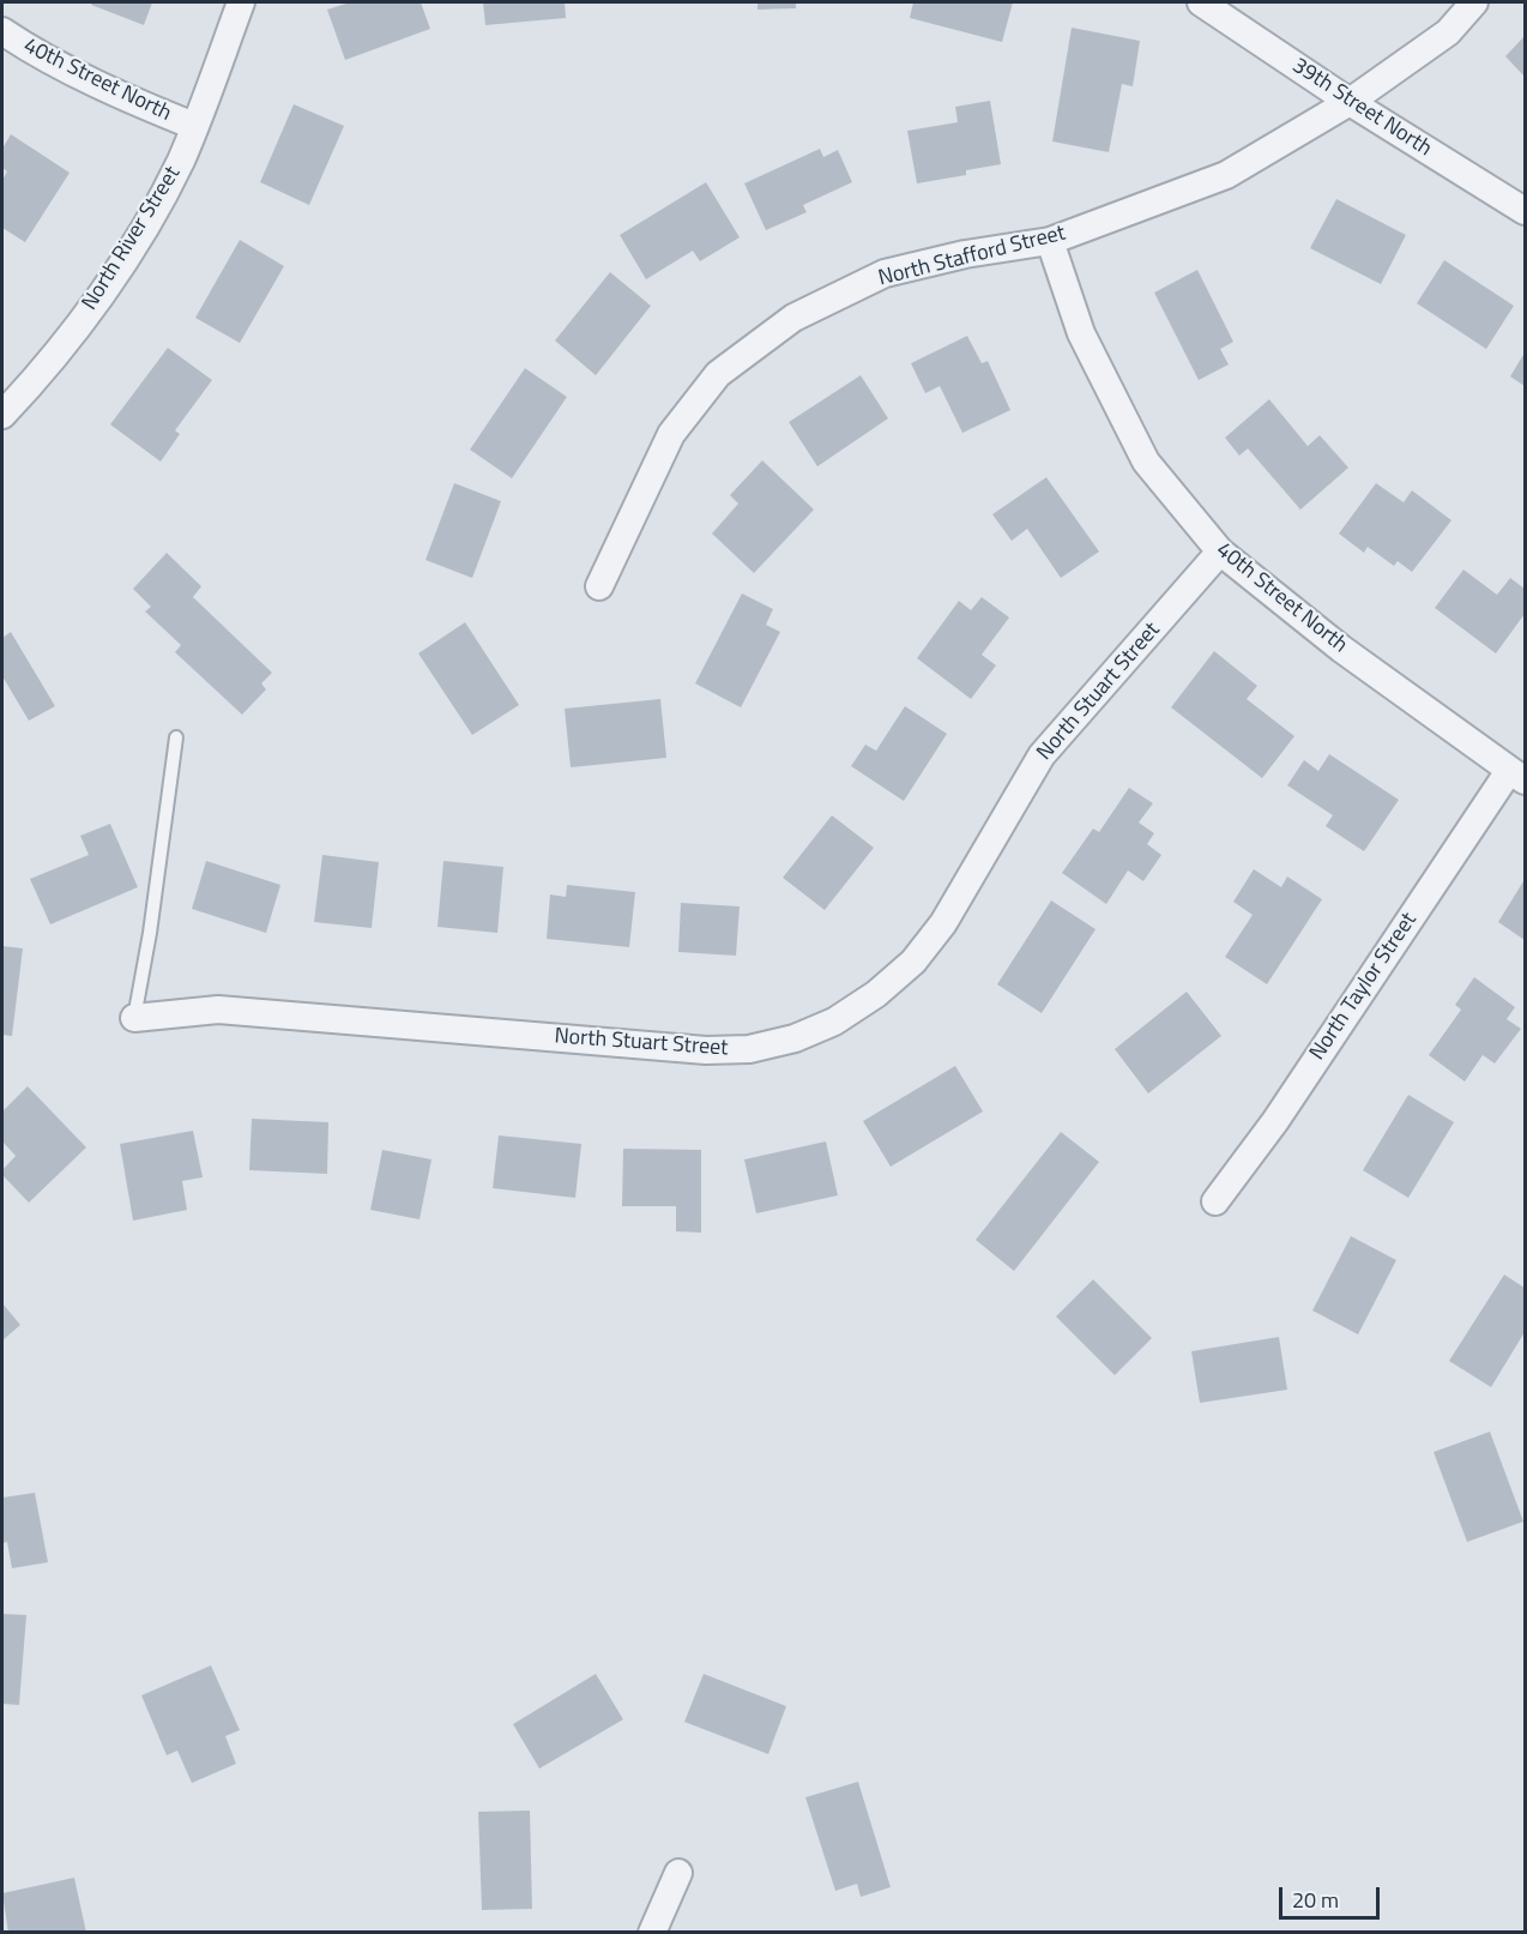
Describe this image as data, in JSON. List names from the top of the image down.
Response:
{
  "streets": {
    "street": [
      "40th Street North",
      "39th Street North",
      "North River Street",
      "North Stafford Street",
      "North Stuart Street",
      "North Taylor Street"
    ]
  },
  "crossings": [
    ["40th Street North", "North River Street"],
    ["40th Street North", "North Stafford Street"],
    ["40th Street North", "North Stuart Street"],
    ["40th Street North", "North Taylor Street"],
    ["39th Street North", "North Stafford Street"]
  ],
  "scale_bar": "20 m"
}
